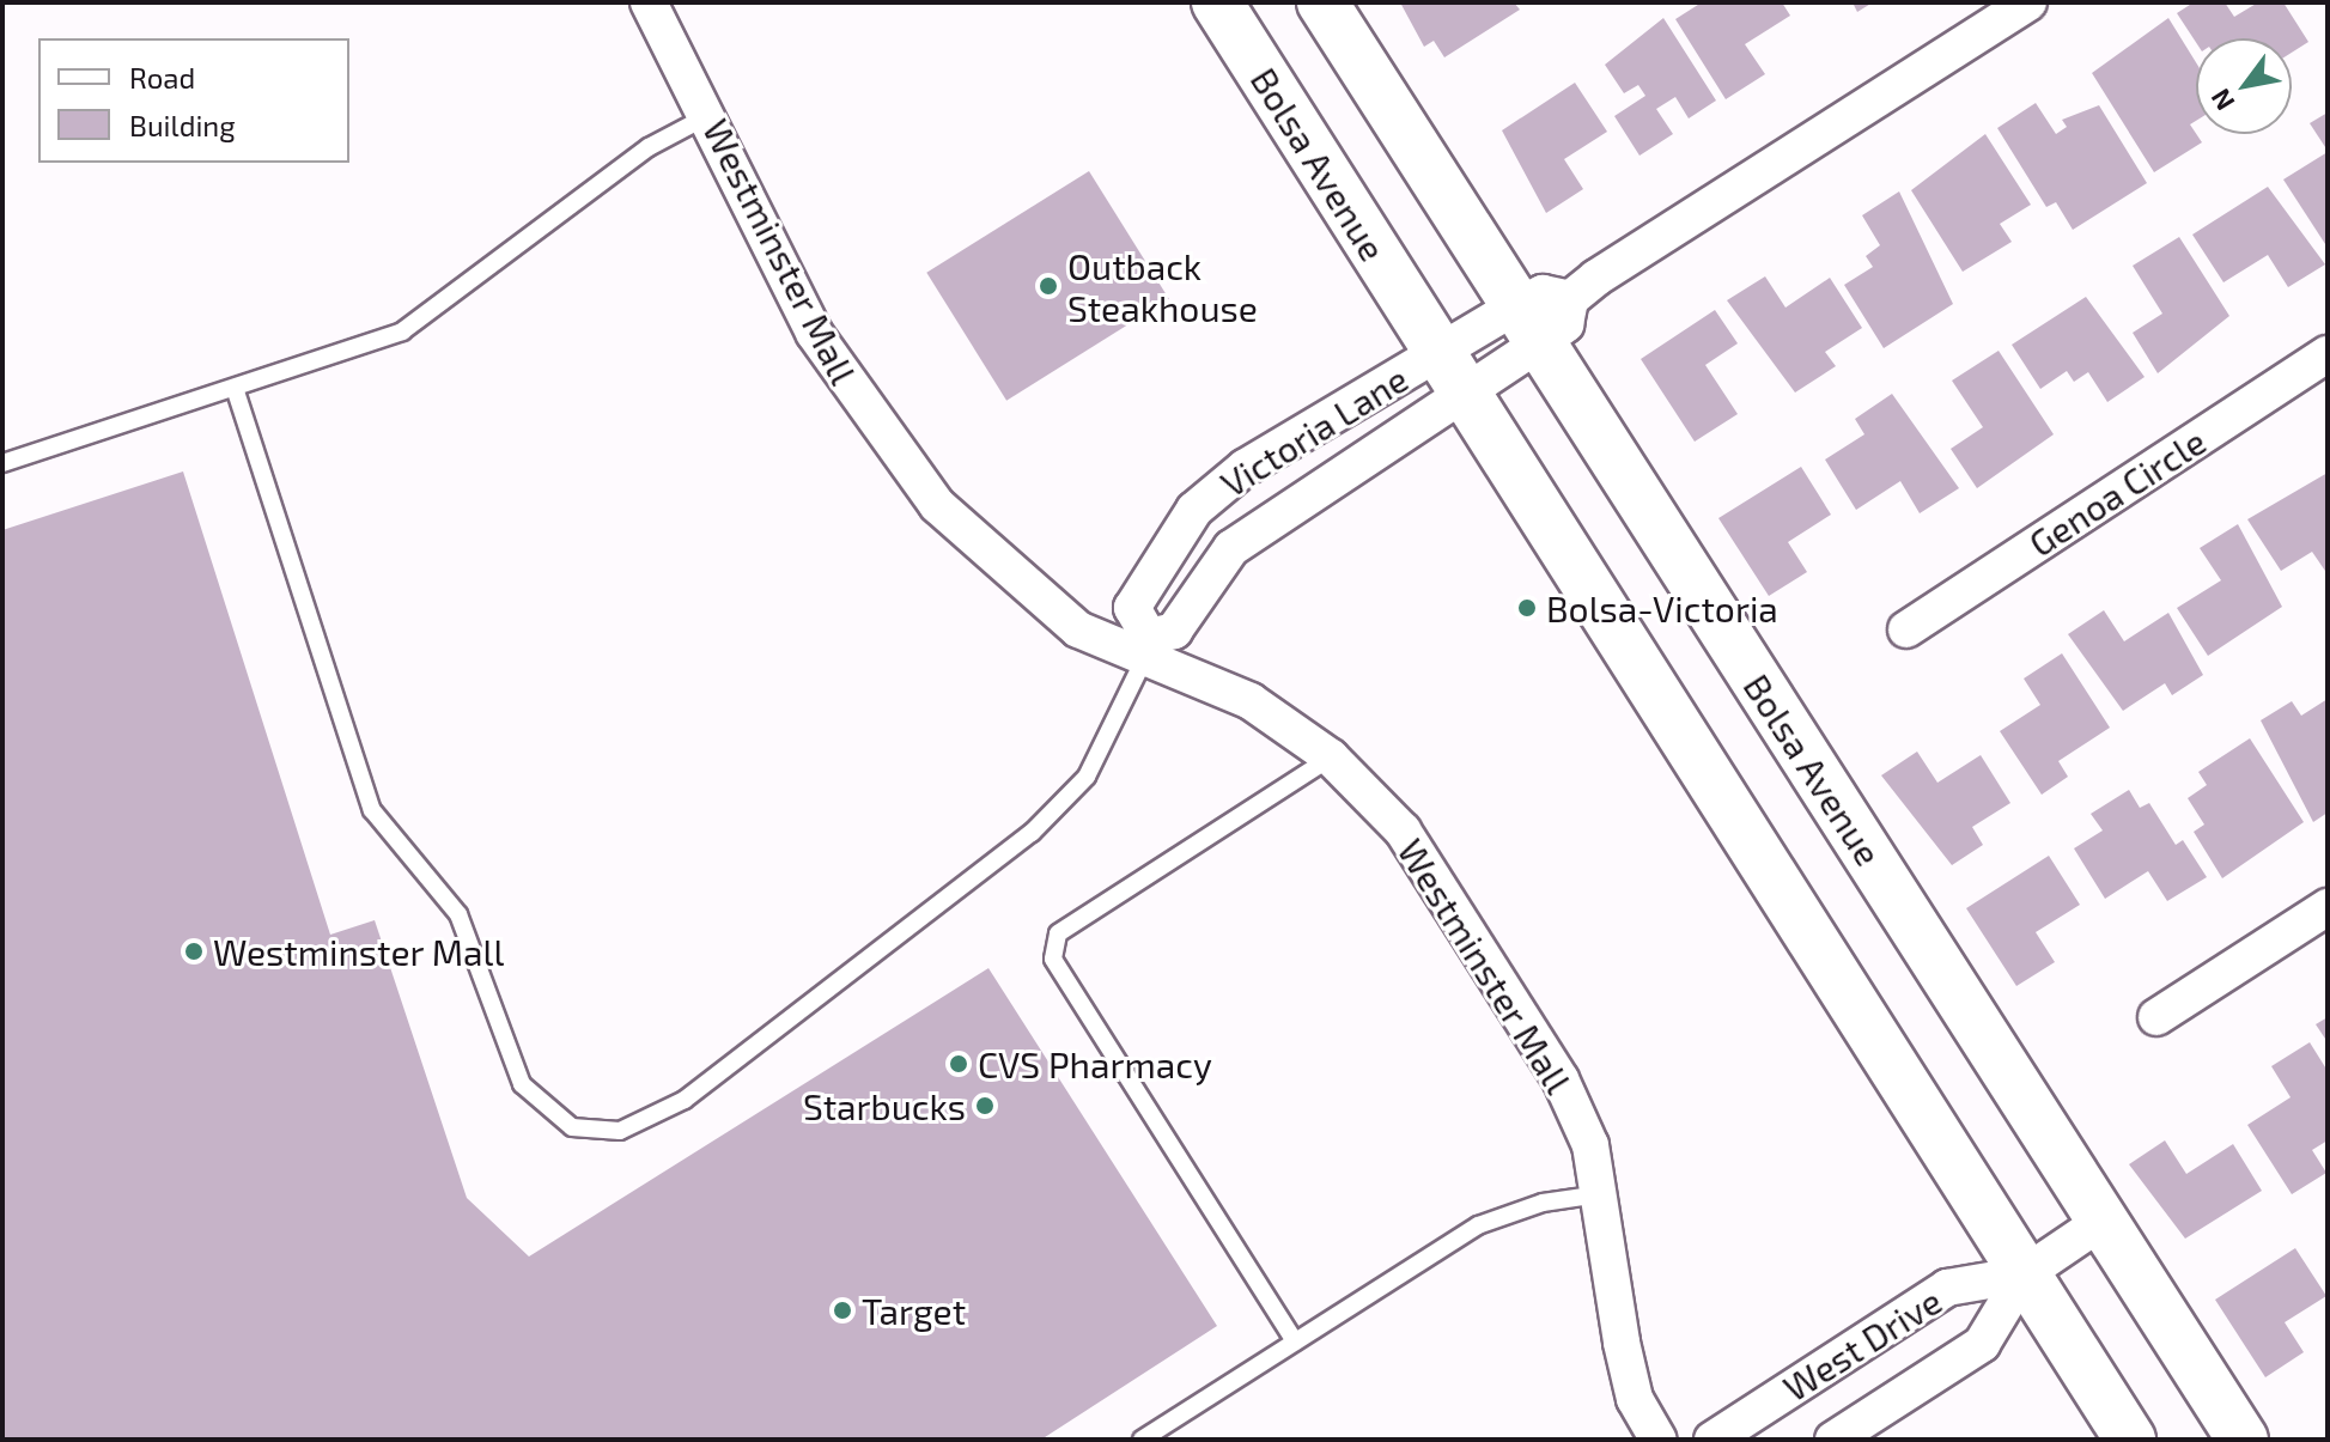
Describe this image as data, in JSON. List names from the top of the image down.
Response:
{
  "streets": {
    "main road": ["Bolsa Avenue"],
    "street": [
      "Westminster Mall",
      "Victoria Lane",
      "Genoa Circle",
      "West Drive"
    ]
  },
  "crossings": [
    ["Bolsa Avenue", "Victoria Lane"],
    ["Bolsa Avenue", "West Drive"],
    ["Westminster Mall", "Victoria Lane"]
  ],
  "places": [
    "Outback Steakhouse",
    "Bolsa-Victoria",
    "Westminster Mall",
    "CVS Pharmacy",
    "Starbucks",
    "Target"
  ],
  "legend": ["Road", "Building"],
  "north": "bottom left"
}
